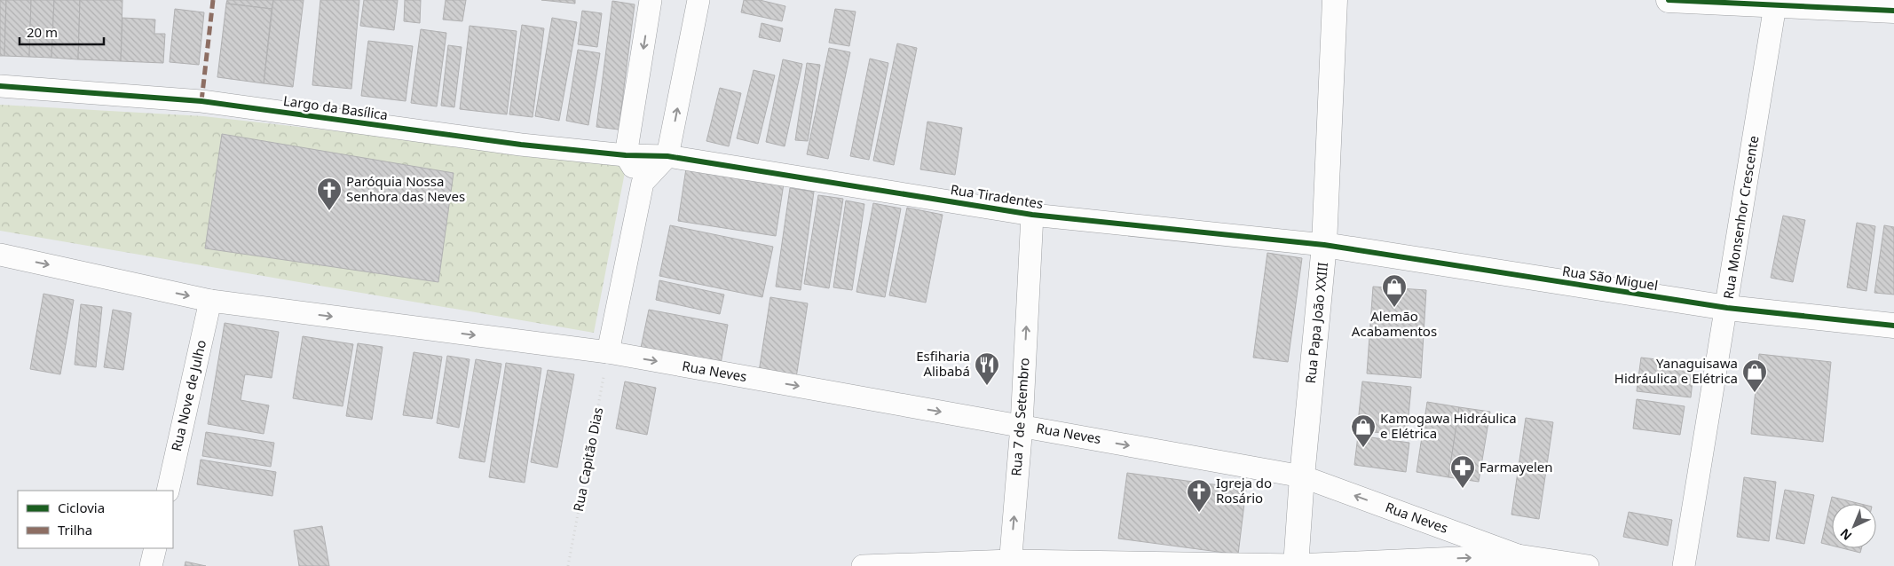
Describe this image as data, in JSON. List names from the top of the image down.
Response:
{
  "streets": {
    "street": [
      "Largo da Basílica",
      "Rua Tiradentes",
      "Rua Monsenhor Crescente",
      "Rua São Miguel",
      "Rua Papa João XXIII",
      "Rua Neves",
      "Rua Nove de Julho",
      "Rua 7 de Setembro"
    ],
    "path": ["Rua Capitão Dias"]
  },
  "crossings": [
    ["Largo da Basílica", "Rua Tiradentes"],
    ["Rua Tiradentes", "Rua São Miguel"],
    ["Rua Tiradentes", "Rua Papa João XXIII"],
    ["Rua Tiradentes", "Rua 7 de Setembro"],
    ["Rua Monsenhor Crescente", "Rua São Miguel"],
    ["Rua São Miguel", "Rua Papa João XXIII"],
    ["Rua Papa João XXIII", "Rua Neves"],
    ["Rua Neves", "Rua 7 de Setembro"],
    ["Rua Neves", "Rua Capitão Dias"]
  ],
  "one_way": ["Rua 7 de Setembro"],
  "places": {
    "church": ["Paróquia Nossa Senhora das Neves", "Igreja do Rosário"],
    "shop": ["Alemão Acabamentos", "Yanaguisawa Hidráulica e Elétrica", "Kamogawa Hidráulica e Elétrica"],
    "restaurant": ["Esfiharia Alibabá"],
    "pharmacy": ["Farmayelen"]
  },
  "legend": ["Ciclovia", "Trilha"],
  "scale_bar": "20 m",
  "north": "bottom left"
}
